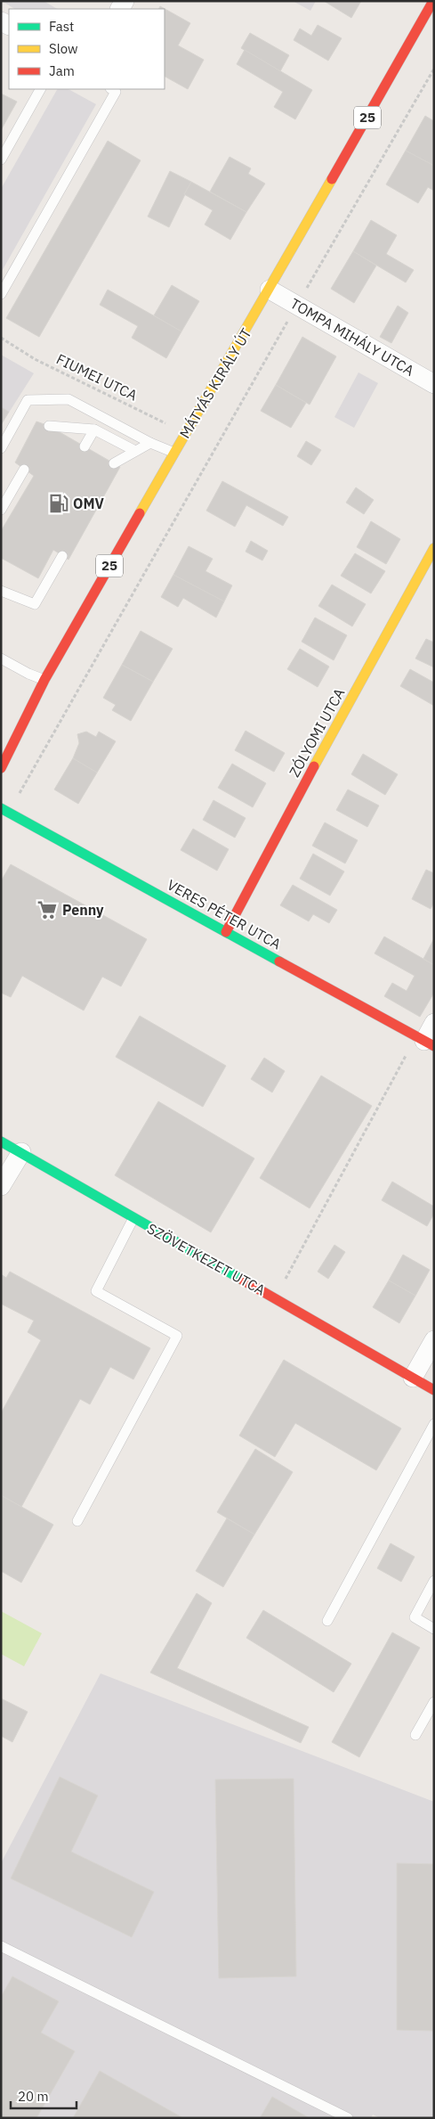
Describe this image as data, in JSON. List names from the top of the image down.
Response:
{
  "streets": {
    "street": [
      "25",
      "TOMPA MIHÁLY UTCA",
      "MÁTYÁS KIRÁLY ÚT",
      "ZÓLYOMI UTCA",
      "VERES PÉTER UTCA",
      "SZÖVETKEZET UTCA"
    ],
    "path": ["FIUMEI UTCA"]
  },
  "crossings": [
    ["TOMPA MIHÁLY UTCA", "MÁTYÁS KIRÁLY ÚT"],
    ["FIUMEI UTCA", "MÁTYÁS KIRÁLY ÚT"],
    ["ZÓLYOMI UTCA", "VERES PÉTER UTCA"]
  ],
  "places": {
    "fuel station": ["OMV"],
    "supermarket": ["Penny"]
  },
  "legend": ["Fast", "Slow", "Jam"],
  "scale_bar": "20 m"
}
